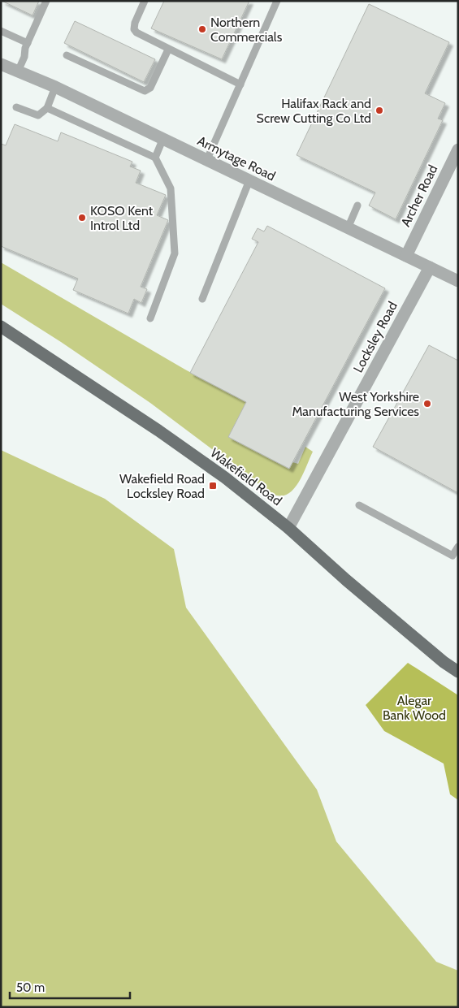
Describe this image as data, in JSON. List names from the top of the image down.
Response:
{
  "streets": {
    "main road": ["Wakefield Road"],
    "street": ["Armytage Road", "Archer Road", "Locksley Road"]
  },
  "crossings": [
    ["Armytage Road", "Archer Road"],
    ["Armytage Road", "Locksley Road"],
    ["Locksley Road", "Wakefield Road"]
  ],
  "parks": ["Alegar Bank Wood"],
  "places": {
    "other": [
      "Northern Commercials",
      "Halifax Rack and Screw Cutting Co Ltd",
      "KOSO Kent Introl Ltd",
      "West Yorkshire Manufacturing Services"
    ],
    "transit": ["Wakefield Road Locksley Road"]
  },
  "scale_bar": "50 m"
}
